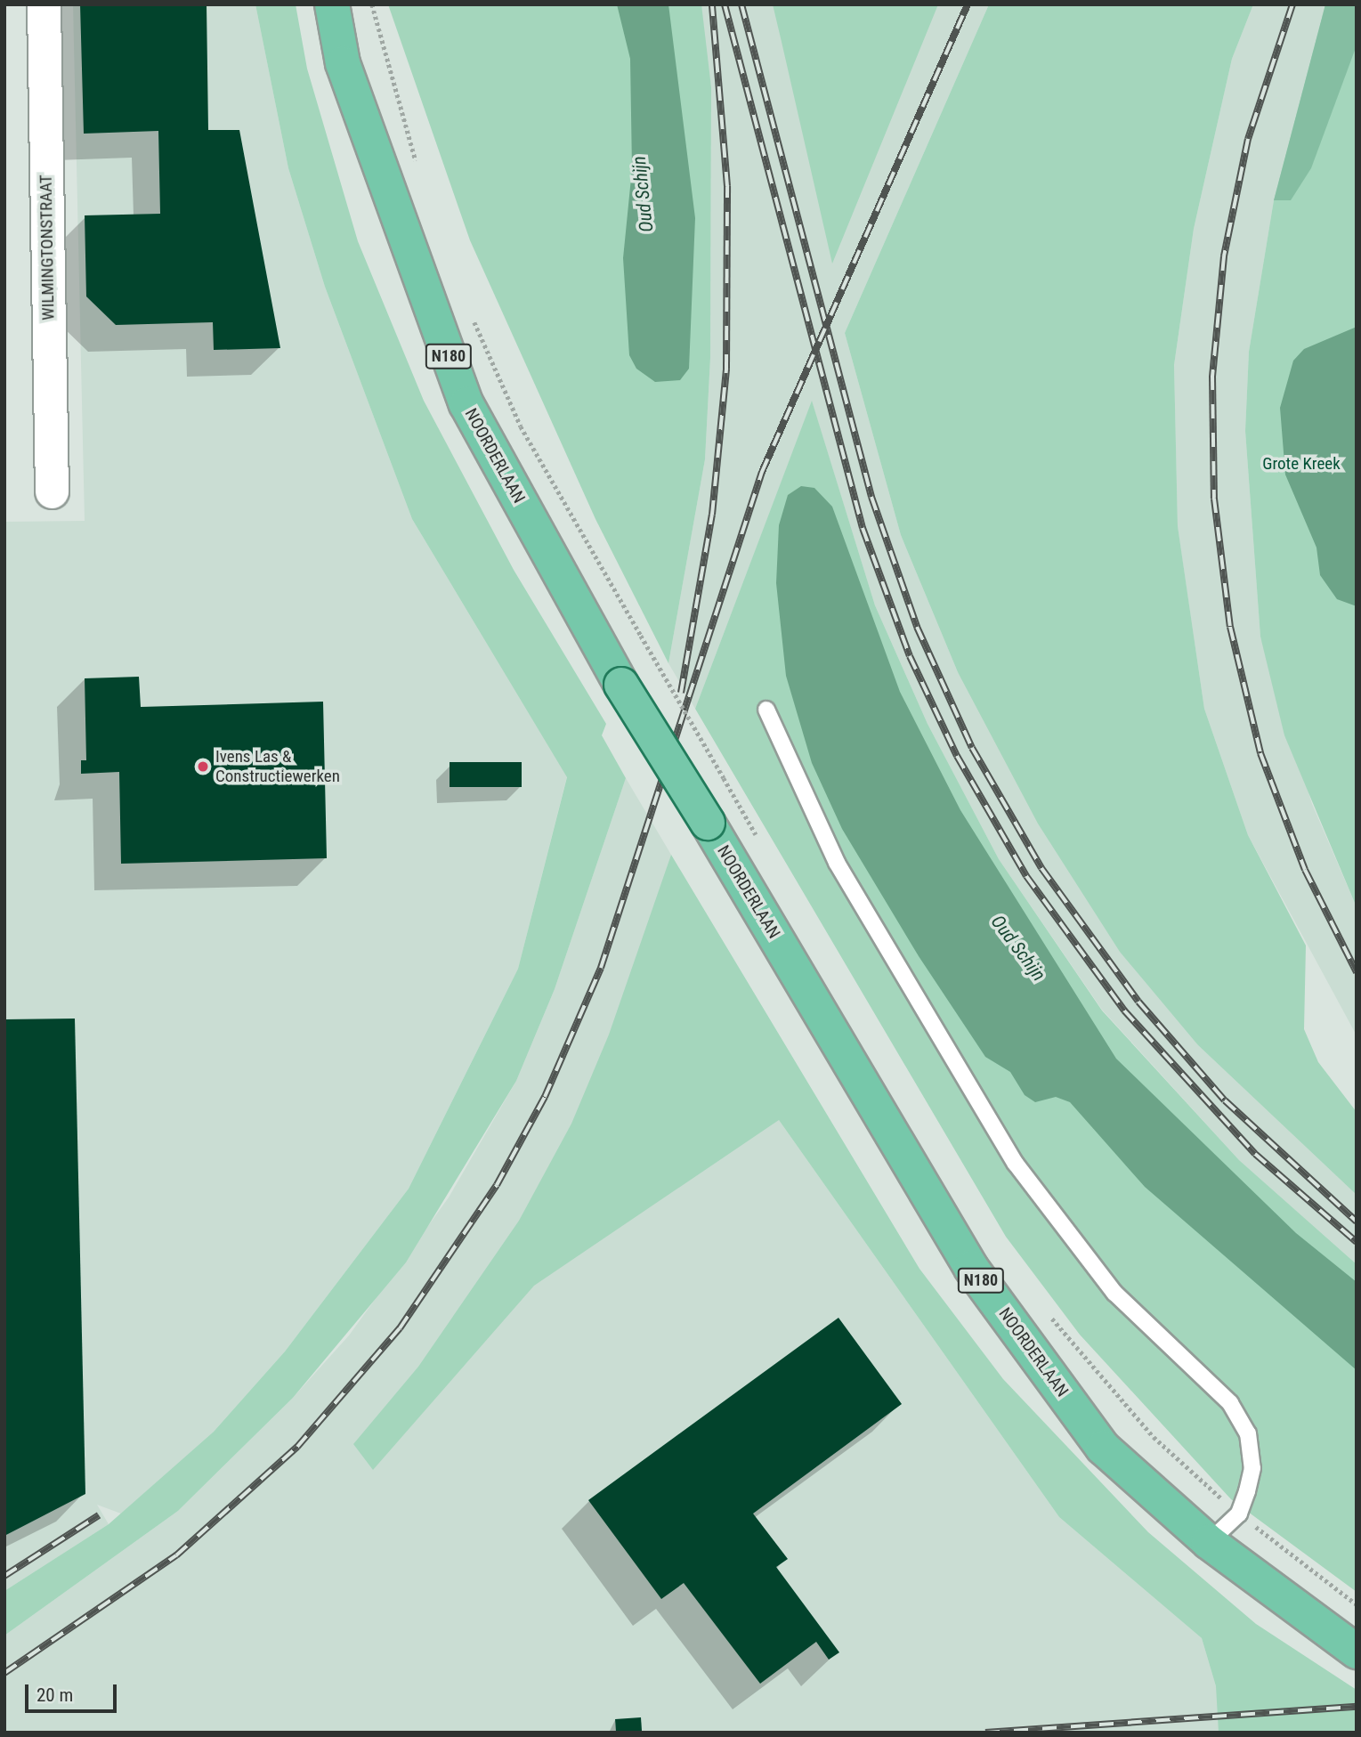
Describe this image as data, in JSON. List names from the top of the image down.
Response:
{
  "streets": {
    "main road": ["N180", "NOORDERLAAN"],
    "street": ["WILMINGTONSTRAAT"]
  },
  "water": ["Oud Schijn"],
  "parks": ["Grote Kreek"],
  "places": ["Ivens Las & Constructiewerken"],
  "scale_bar": "20 m"
}
